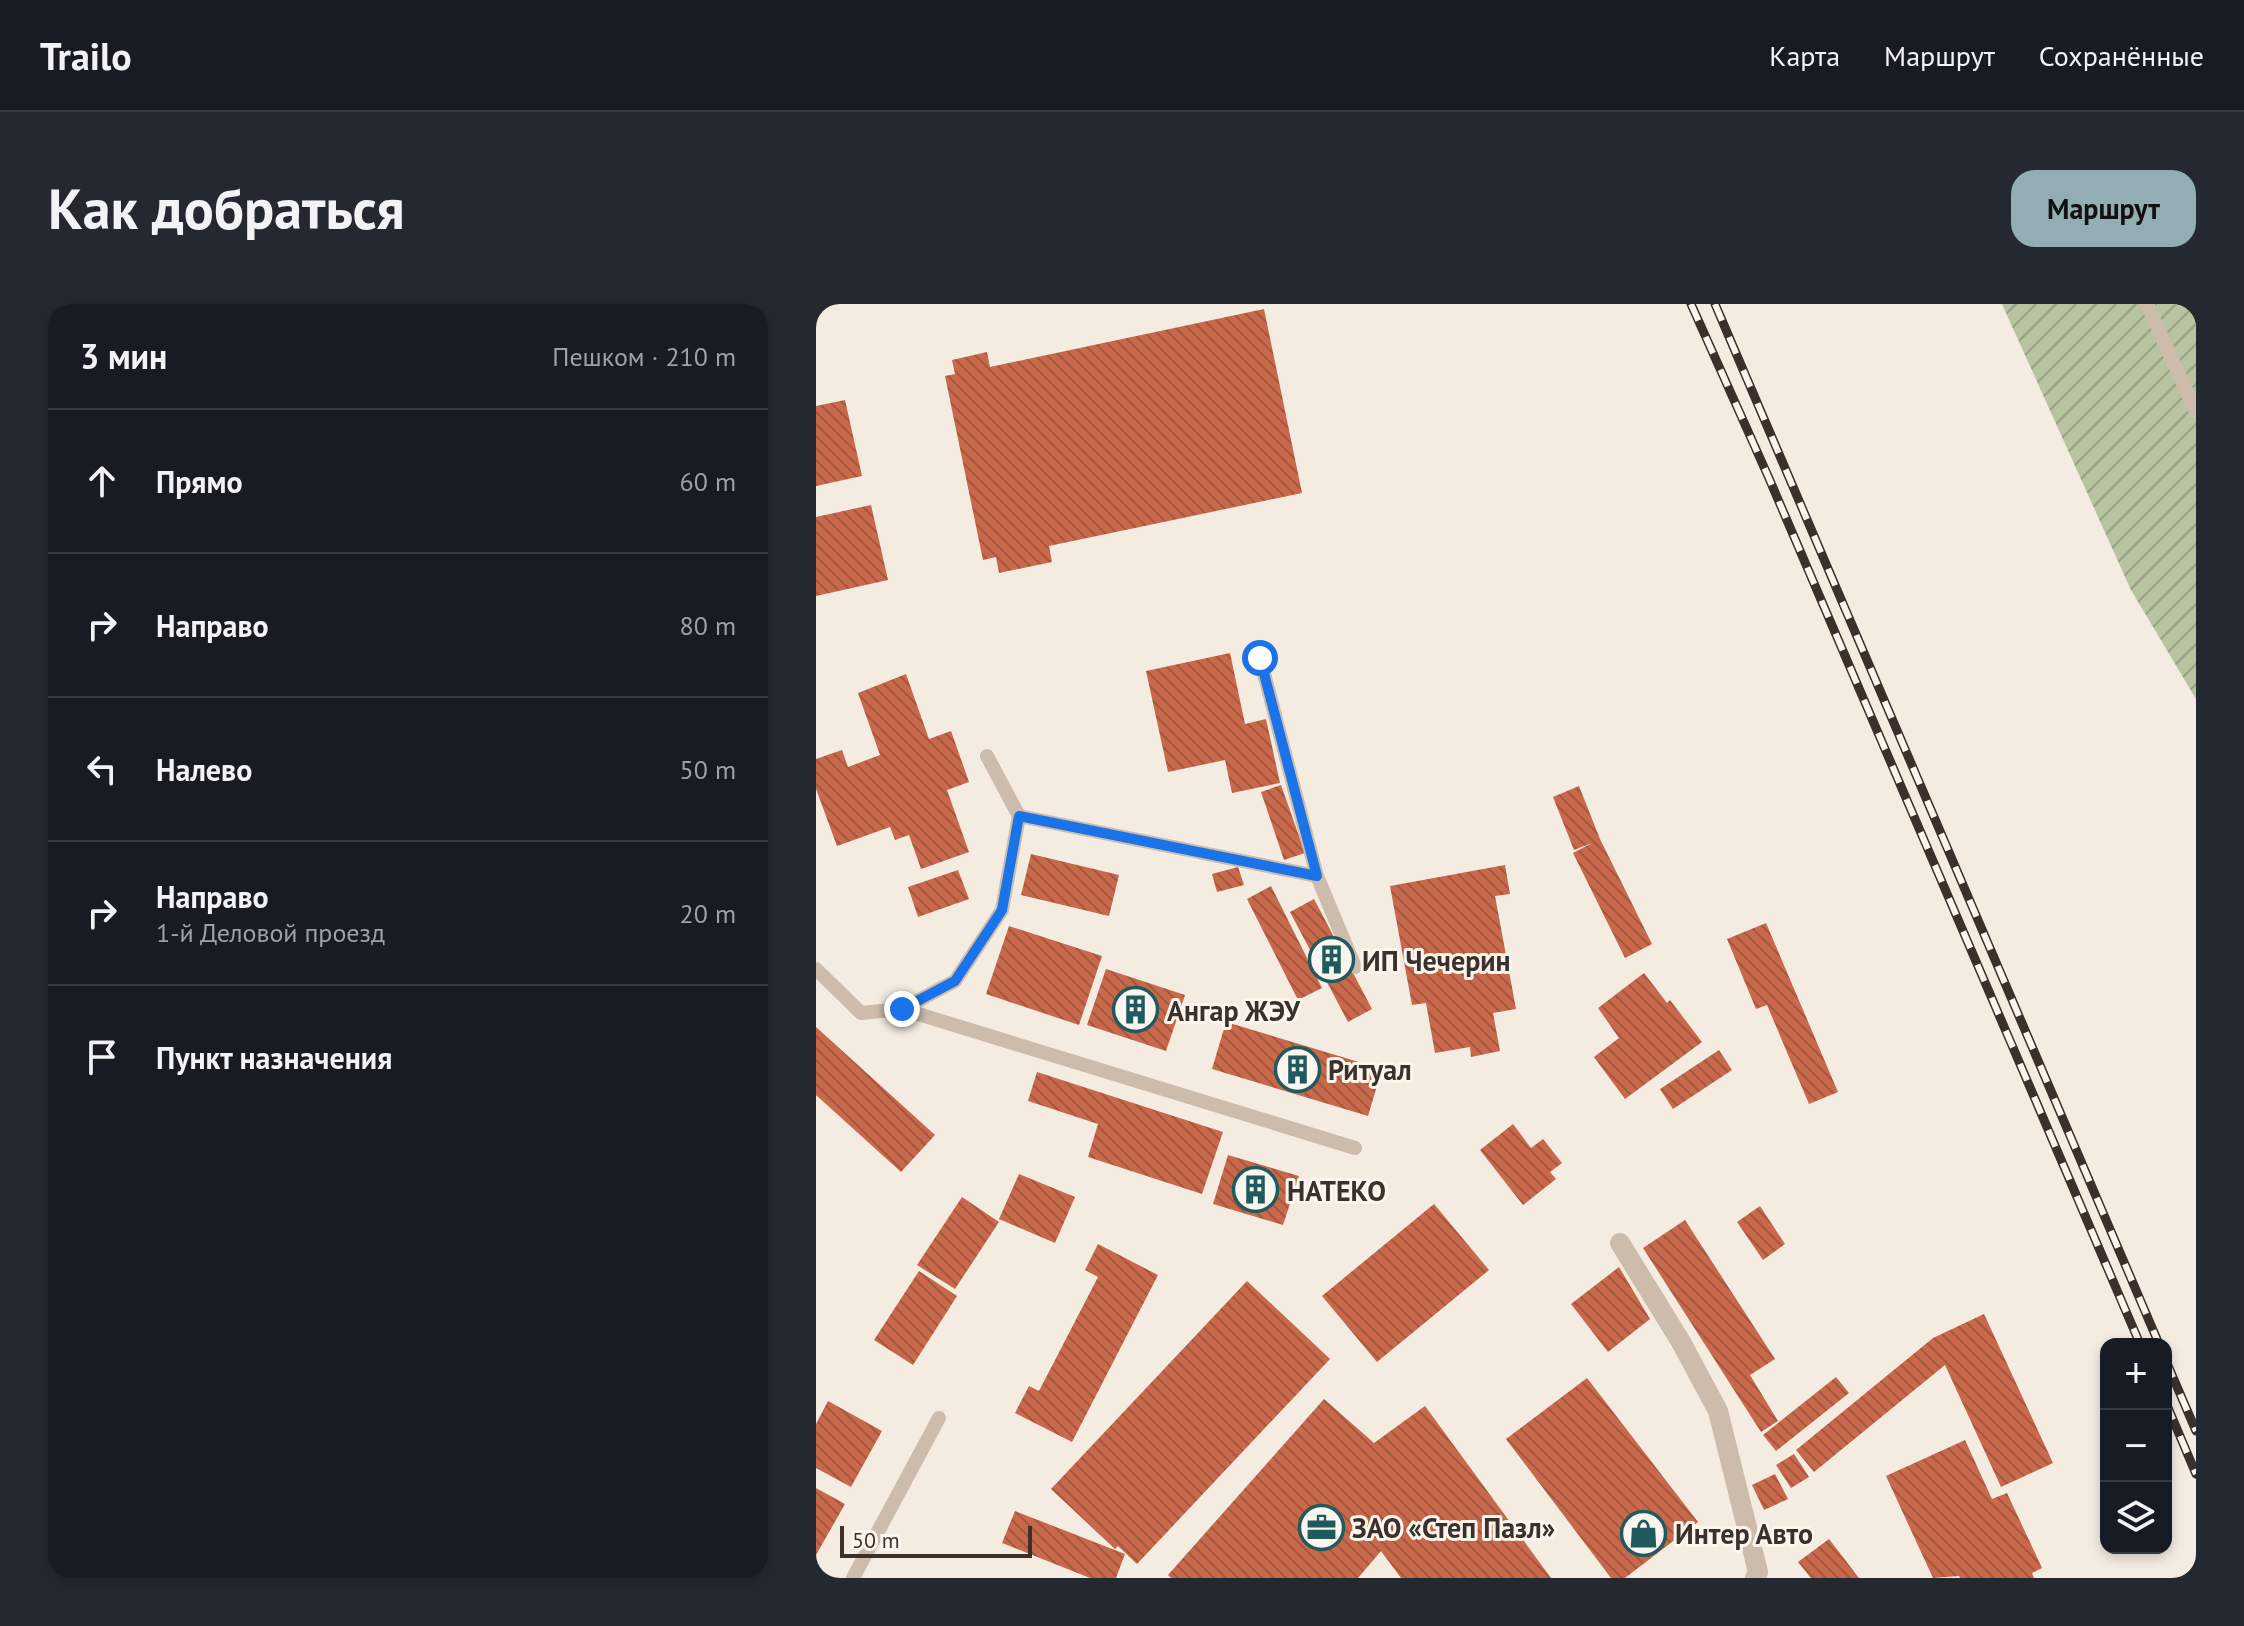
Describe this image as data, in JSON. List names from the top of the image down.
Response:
{
  "places": {
    "building": [
      "ИП Чечерин",
      "Ангар ЖЭУ",
      "Ритуал",
      "НАТЕКО"
    ],
    "office": ["ЗАО «Степ Пазл»"],
    "shop": ["Интер Авто"]
  },
  "scale_bar": "50 m",
  "page": {
    "header": "Trailo",
    "nav": ["Карта", "Маршрут", "Сохранённые"],
    "buttons": "Маршрут",
    "title": "Как добраться",
    "heading": ["3 мин", "Пешком · 210 m"],
    "list": [
      ["Прямо", "60 m"],
      ["Направо", "80 m"],
      ["Налево", "50 m"],
      ["Направо", "1-й Деловой проезд", "20 m"],
      "Пункт назначения"
    ],
    "map_buttons": ["+", "−"],
    "scale": "50 m"
  }
}
